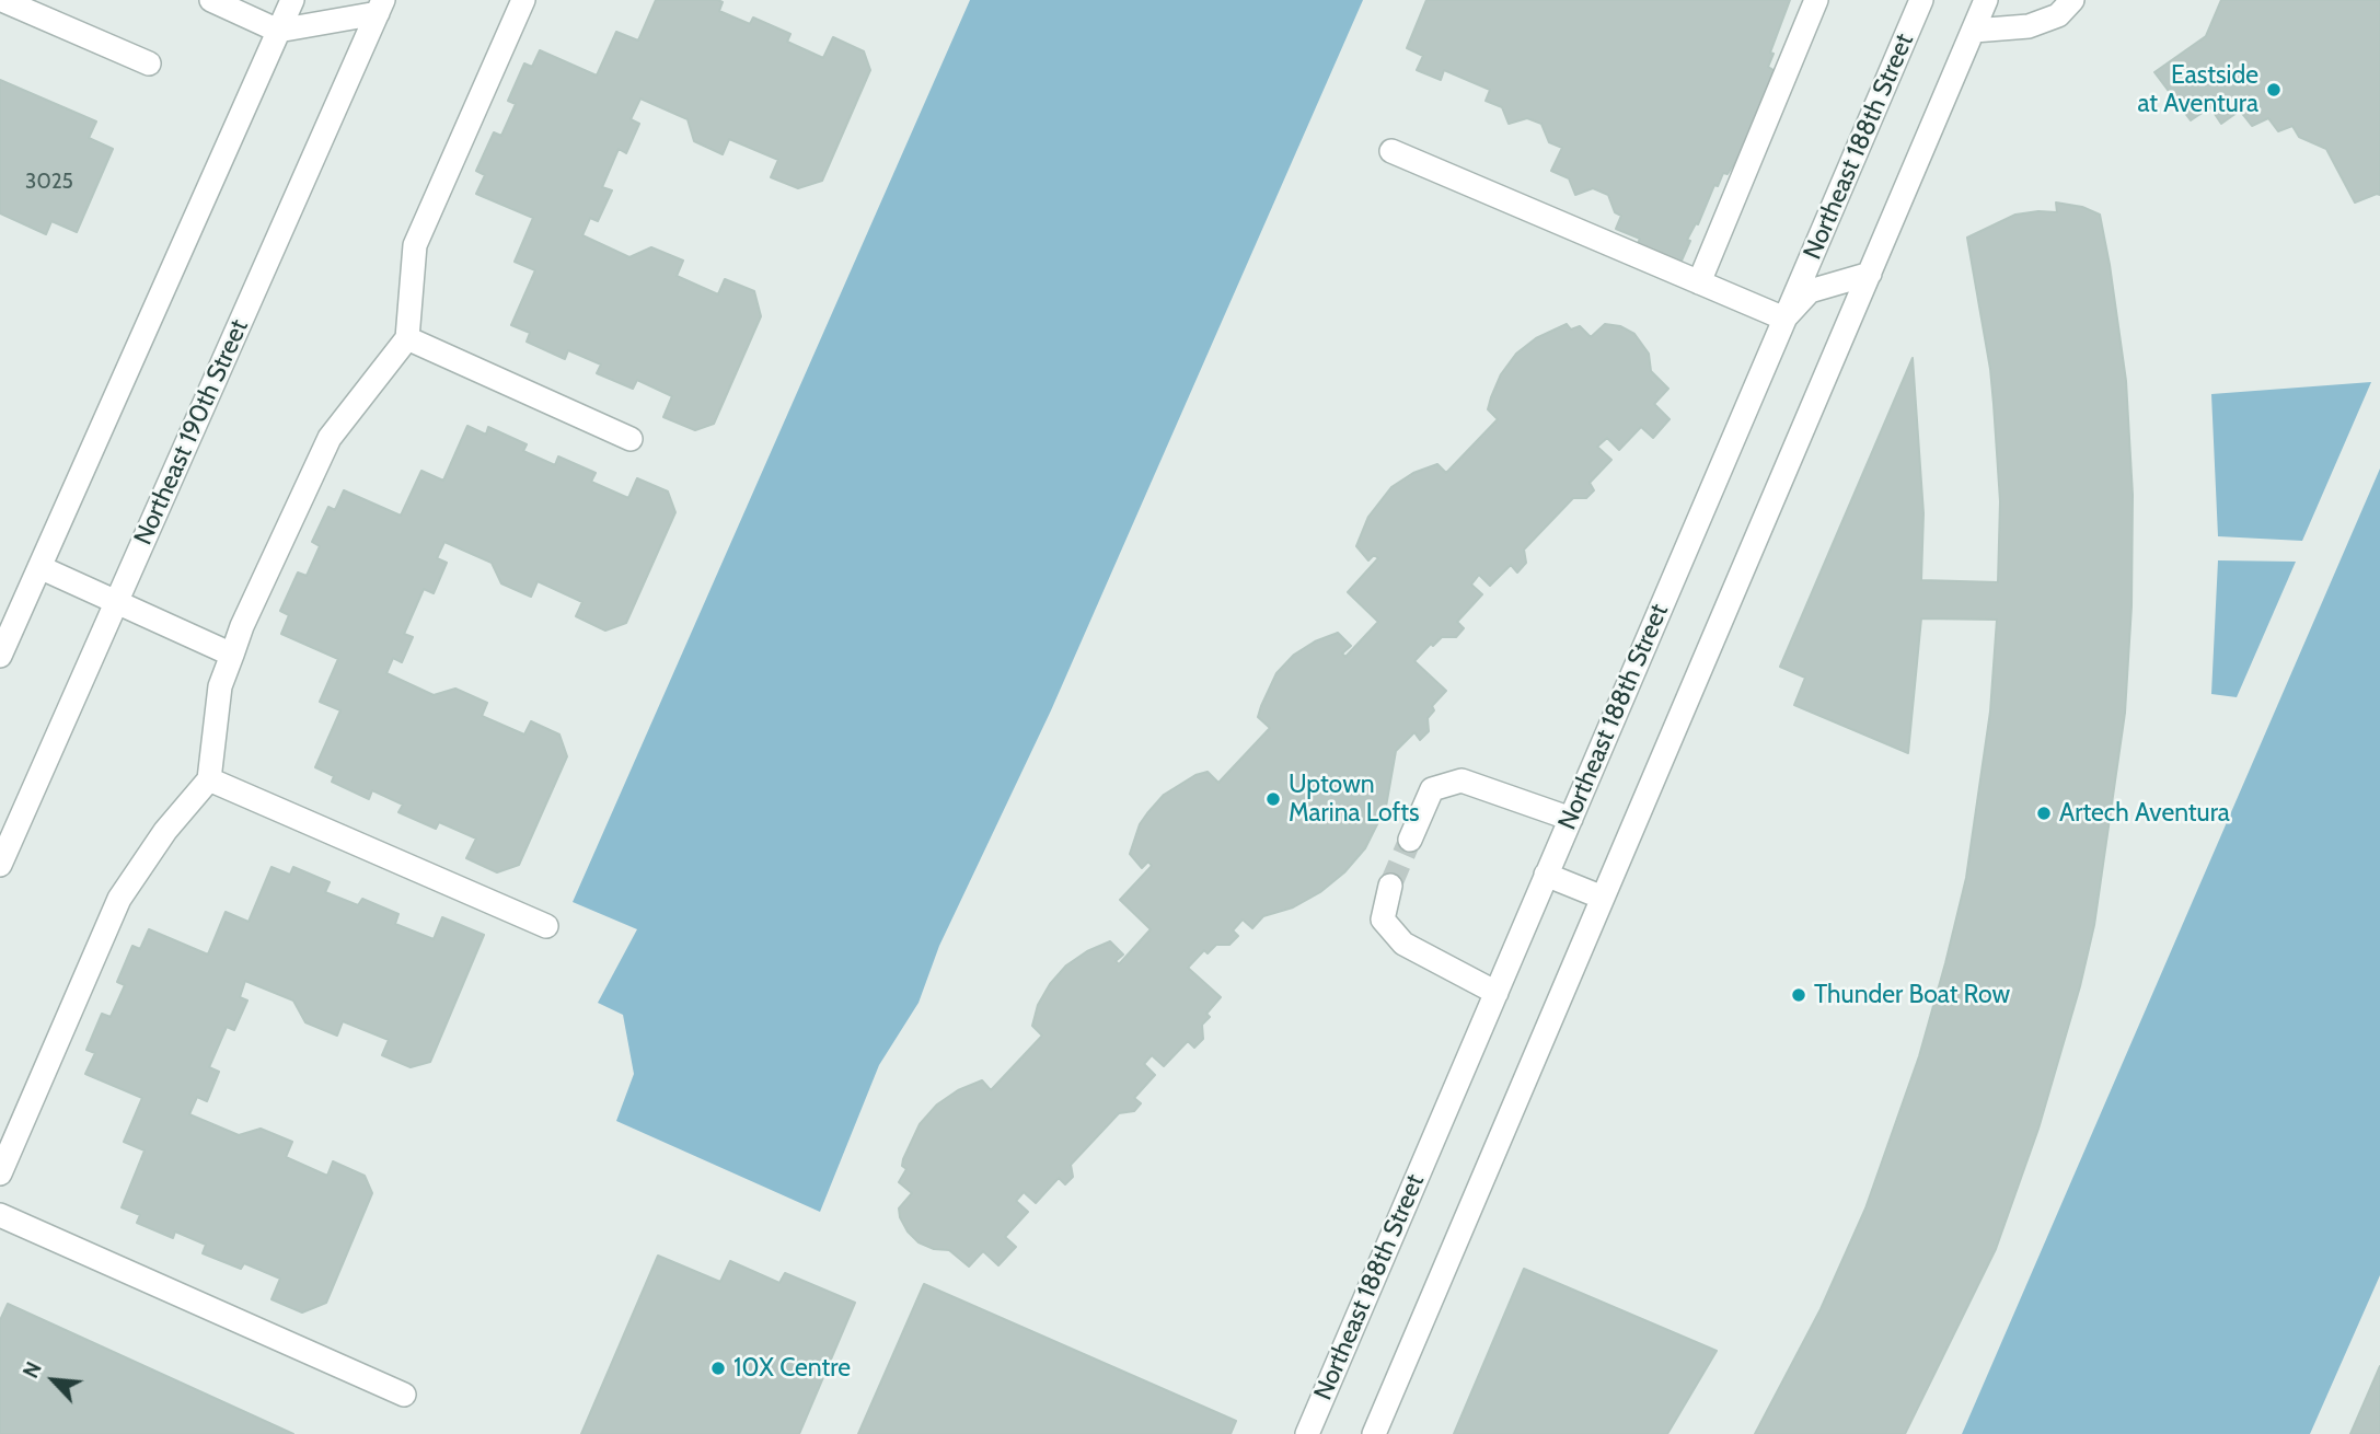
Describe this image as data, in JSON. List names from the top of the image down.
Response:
{
  "streets": {
    "street": ["Northeast 188th Street", "Northeast 190th Street"]
  },
  "places": [
    "Eastside at Aventura",
    "Uptown Marina Lofts",
    "Artech Aventura",
    "Thunder Boat Row",
    "10X Centre"
  ],
  "house_numbers": ["3025"],
  "north": "top left"
}
